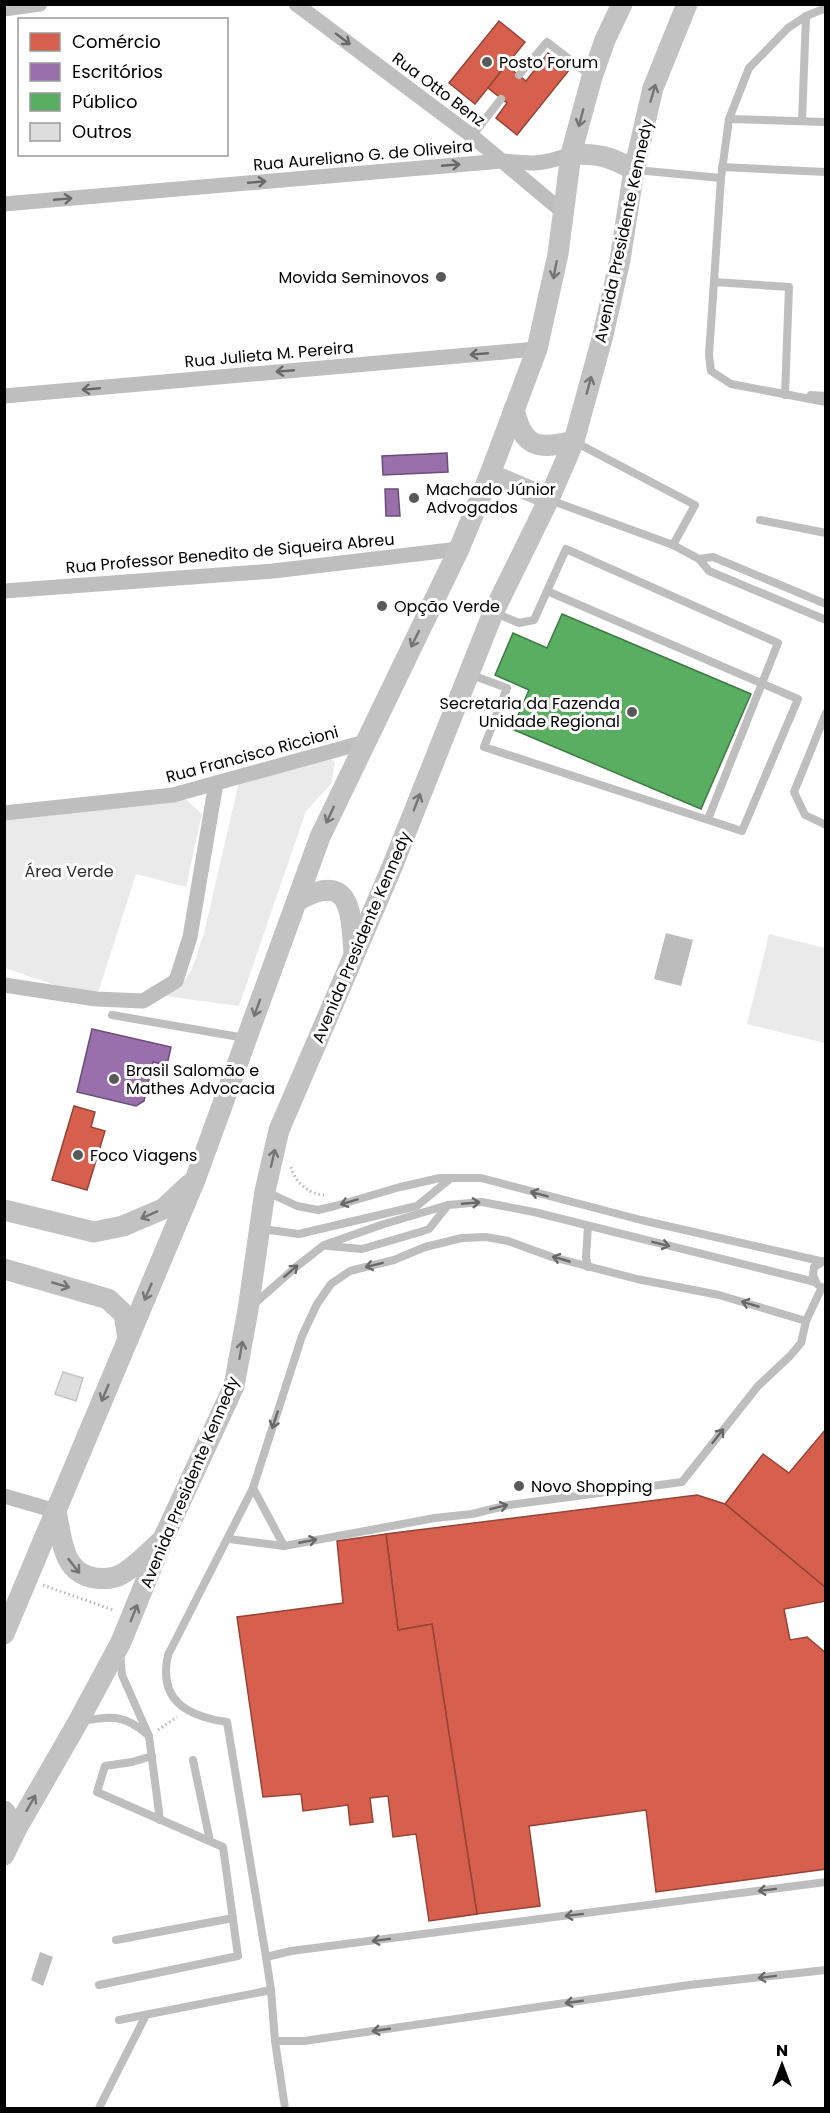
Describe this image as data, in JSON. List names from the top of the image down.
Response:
{
  "streets": {
    "main road": ["Avenida Presidente Kennedy"],
    "street": [
      "Rua Otto Benz",
      "Rua Aureliano G. de Oliveira",
      "Rua Julieta M. Pereira",
      "Rua Professor Benedito de Siqueira Abreu",
      "Rua Francisco Riccioni"
    ]
  },
  "crossings": [
    ["Rua Otto Benz", "Rua Aureliano G. de Oliveira"]
  ],
  "one_way": ["Rua Otto Benz", "Rua Aureliano G. de Oliveira", "Rua Julieta M. Pereira"],
  "parks": ["Área Verde"],
  "places": [
    "Posto Forum",
    "Movida Seminovos",
    "Machado Júnior Advogados",
    "Opção Verde",
    "Secretaria da Fazenda Unidade Regional",
    "Brasil Salomão e Mathes Advocacia",
    "Foco Viagens",
    "Novo Shopping"
  ],
  "legend": [
    "Comércio",
    "Escritórios",
    "Público",
    "Outros"
  ],
  "north": "top"
}
